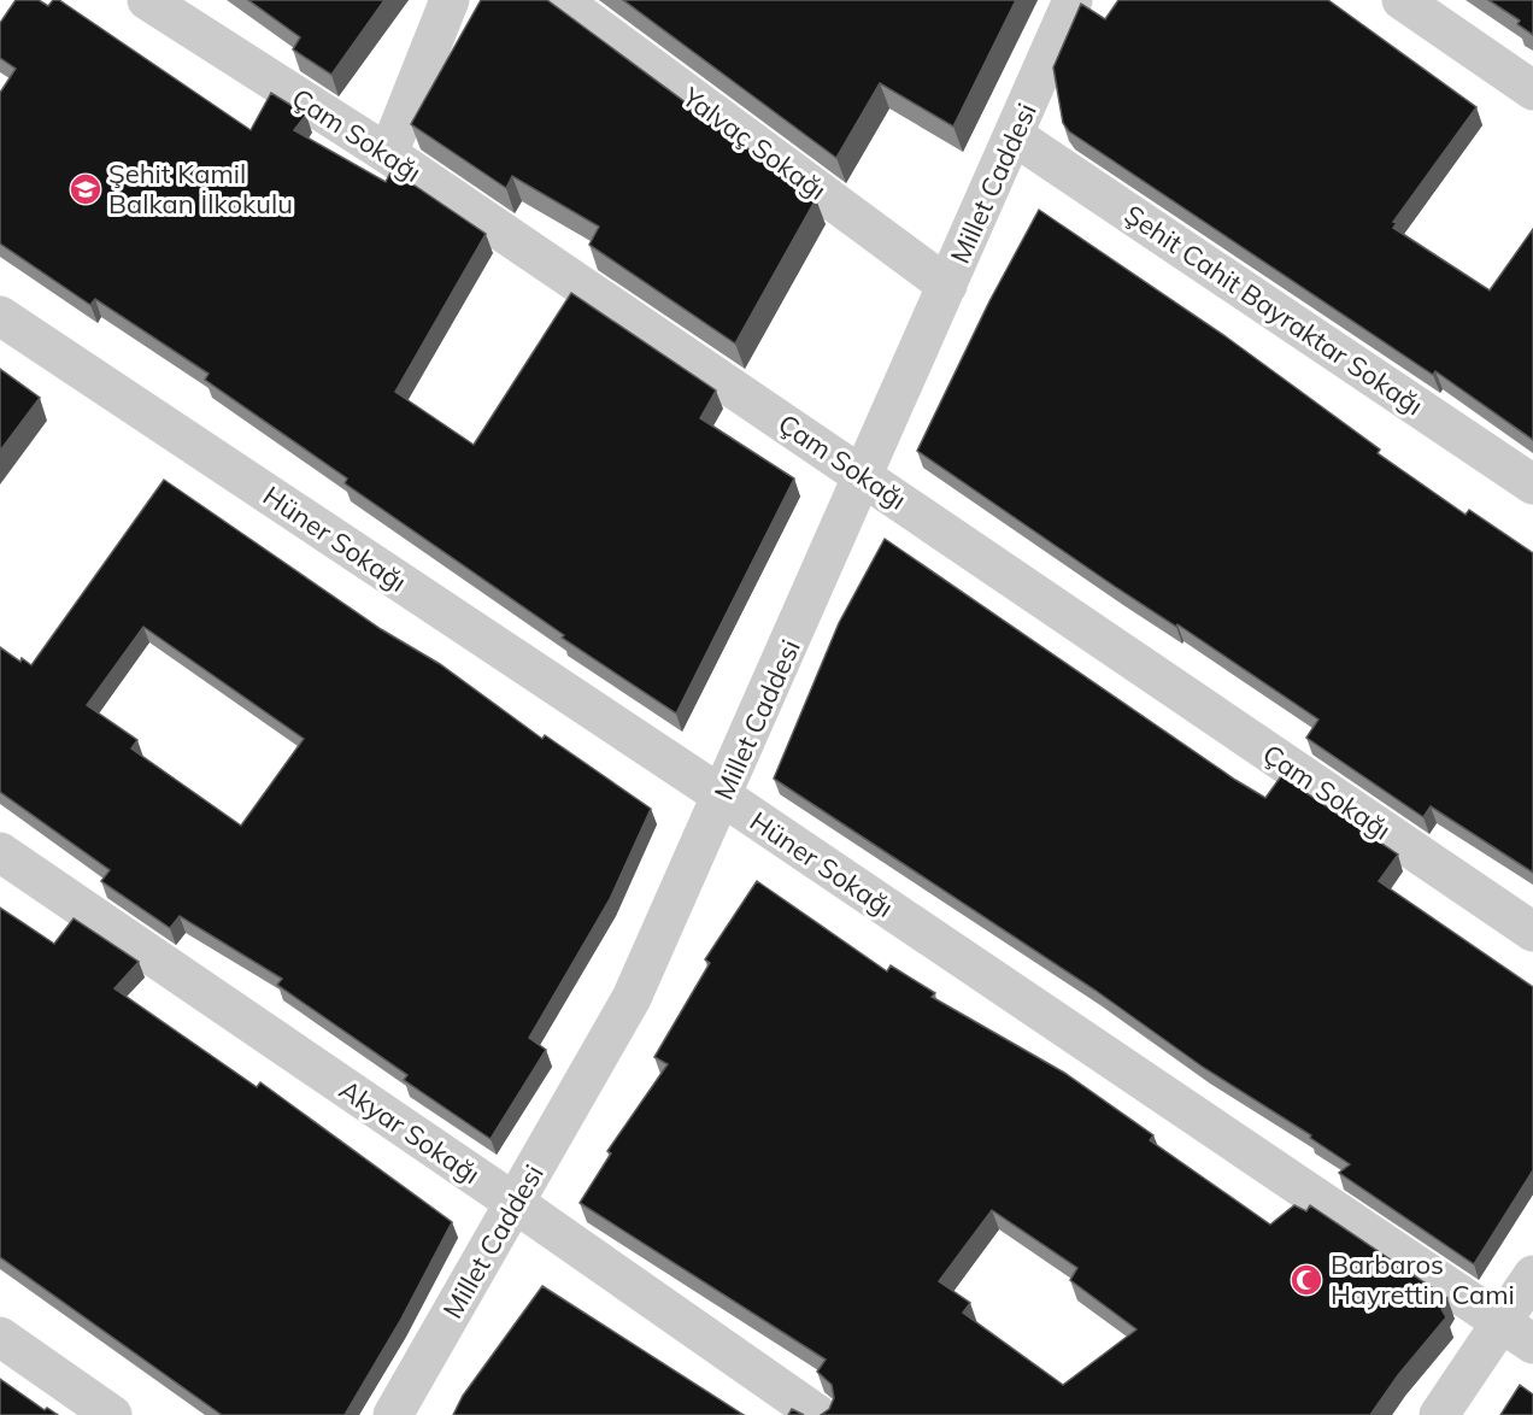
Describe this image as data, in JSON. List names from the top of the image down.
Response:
{
  "streets": {
    "street": [
      "Çam Sokağı",
      "Yalvaç Sokağı",
      "Millet Caddesi",
      "Şehit Cahit Bayraktar Sokağı",
      "Hüner Sokağı",
      "Akyar Sokağı"
    ]
  },
  "crossings": [
    ["Çam Sokağı", "Millet Caddesi"],
    ["Yalvaç Sokağı", "Millet Caddesi"],
    ["Millet Caddesi", "Şehit Cahit Bayraktar Sokağı"],
    ["Millet Caddesi", "Hüner Sokağı"],
    ["Millet Caddesi", "Akyar Sokağı"]
  ],
  "places": {
    "school or university": ["Şehit Kamil Balkan İlkokulu"],
    "mosque": ["Barbaros Hayrettin Cami"]
  }
}
